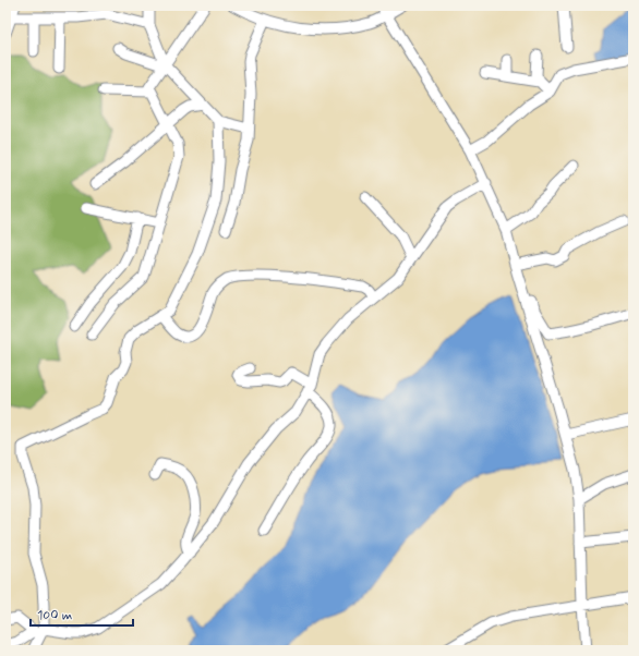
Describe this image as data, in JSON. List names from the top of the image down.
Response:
{
  "scale_bar": "100 m"
}
